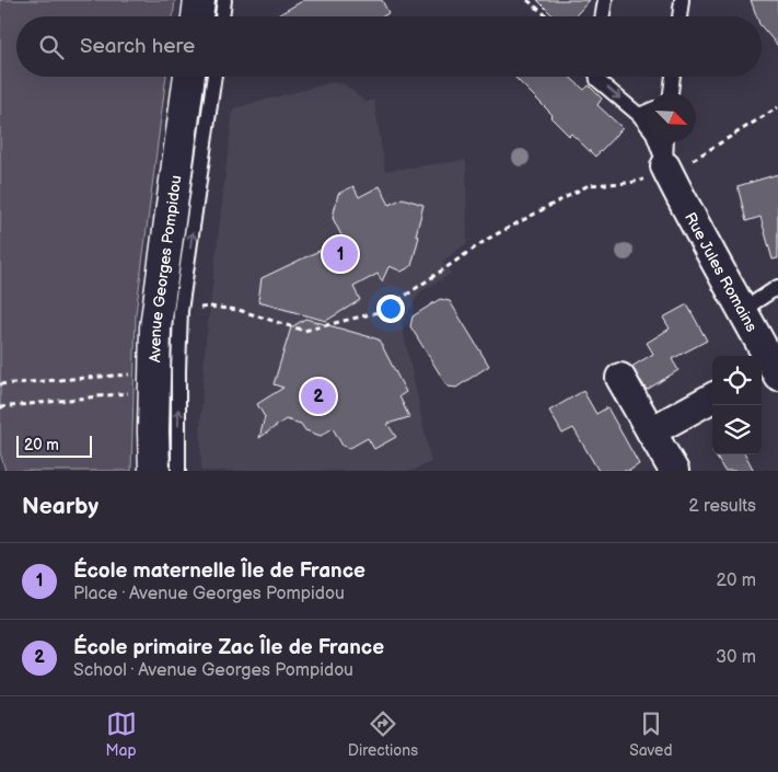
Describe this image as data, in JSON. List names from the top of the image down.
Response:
{
  "streets": {
    "main road": ["Avenue Georges Pompidou"],
    "street": ["Rue Jules Romains"]
  },
  "scale_bar": "20 m",
  "north": "bottom right",
  "page": {
    "search": "Search here",
    "pins": ["1", "2"],
    "scale": "20 m",
    "heading": ["Nearby", "2 results"],
    "list": [
      {
        "mark": "1",
        "name": "École maternelle Île de France",
        "note": "Place · Avenue Georges Pompidou",
        "value": "20 m"
      },
      {
        "mark": "2",
        "name": "École primaire Zac Île de France",
        "note": "School · Avenue Georges Pompidou",
        "value": "30 m"
      }
    ],
    "nav": ["Map", "Directions", "Saved"]
  }
}
